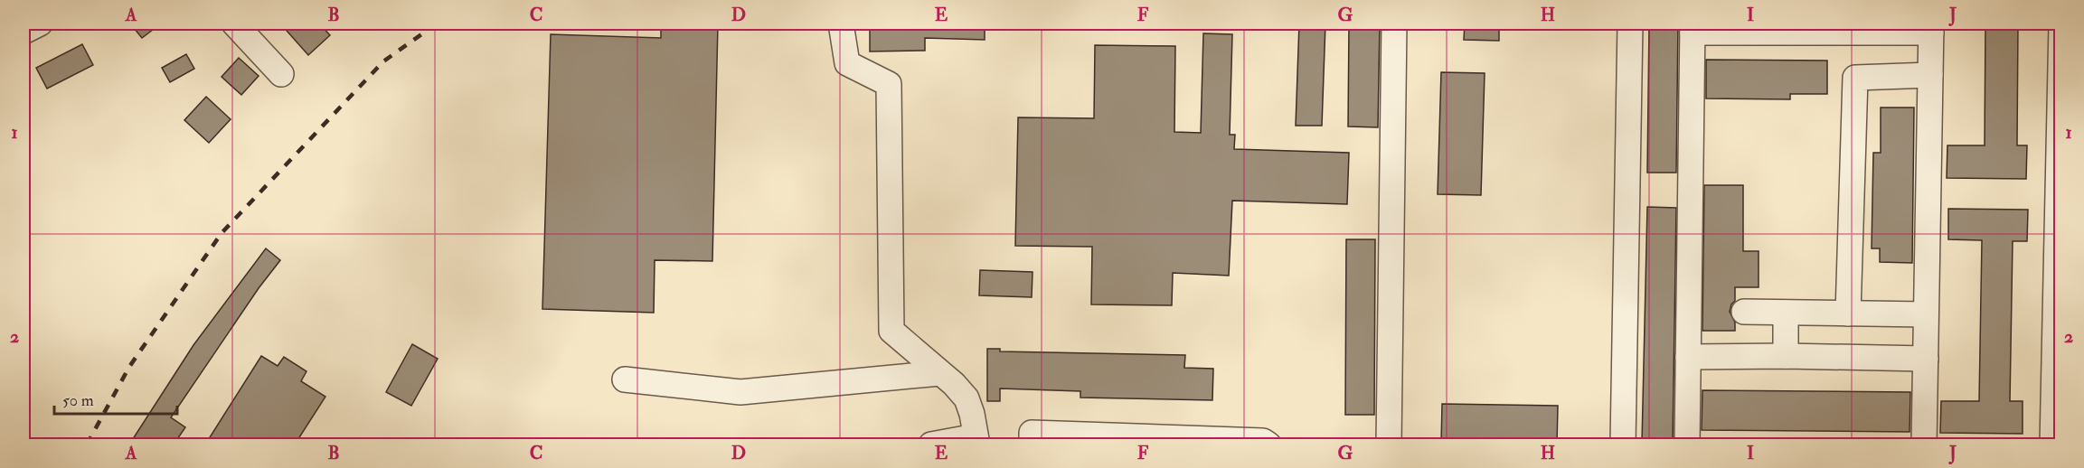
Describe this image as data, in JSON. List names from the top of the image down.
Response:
{
  "scale_bar": "50 m",
  "grid": {
    "columns": [
      "A",
      "B",
      "C",
      "D",
      "E",
      "F",
      "G",
      "H",
      "I",
      "J"
    ],
    "rows": ["1", "2"]
  }
}
